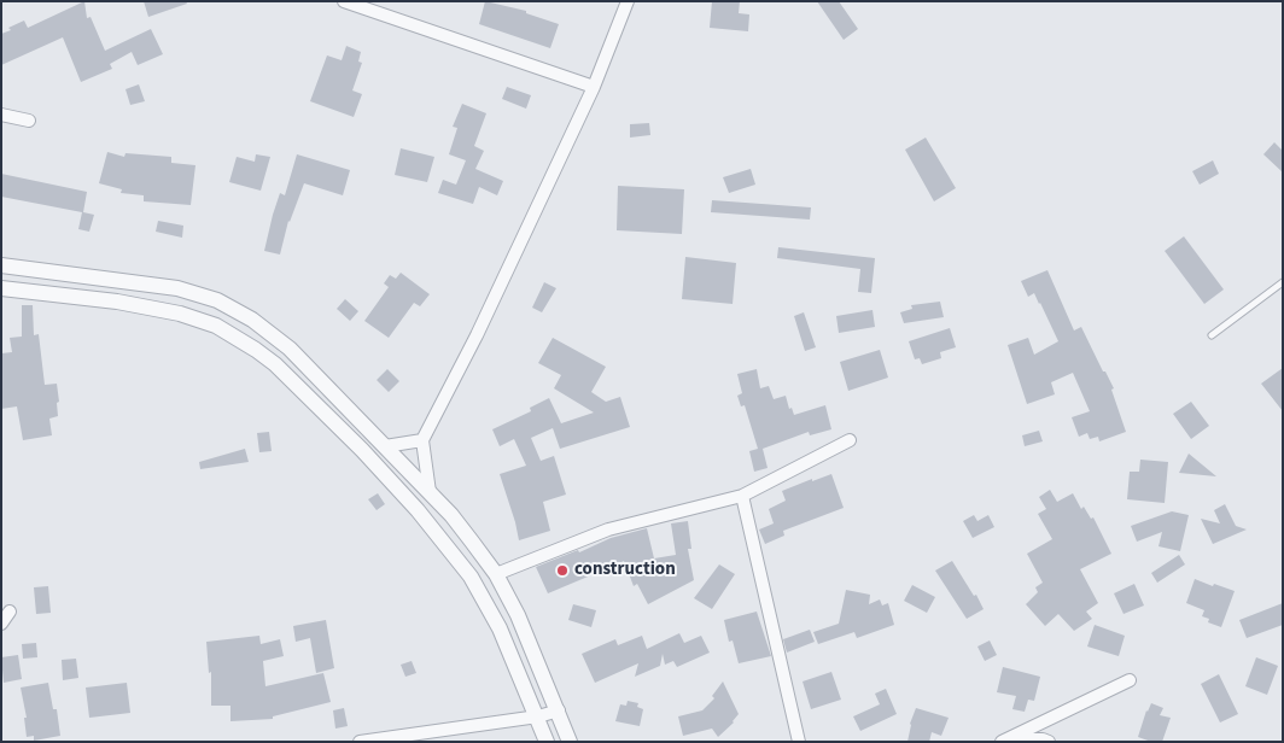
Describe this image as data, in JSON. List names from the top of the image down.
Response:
{
  "places": ["construction"]
}
